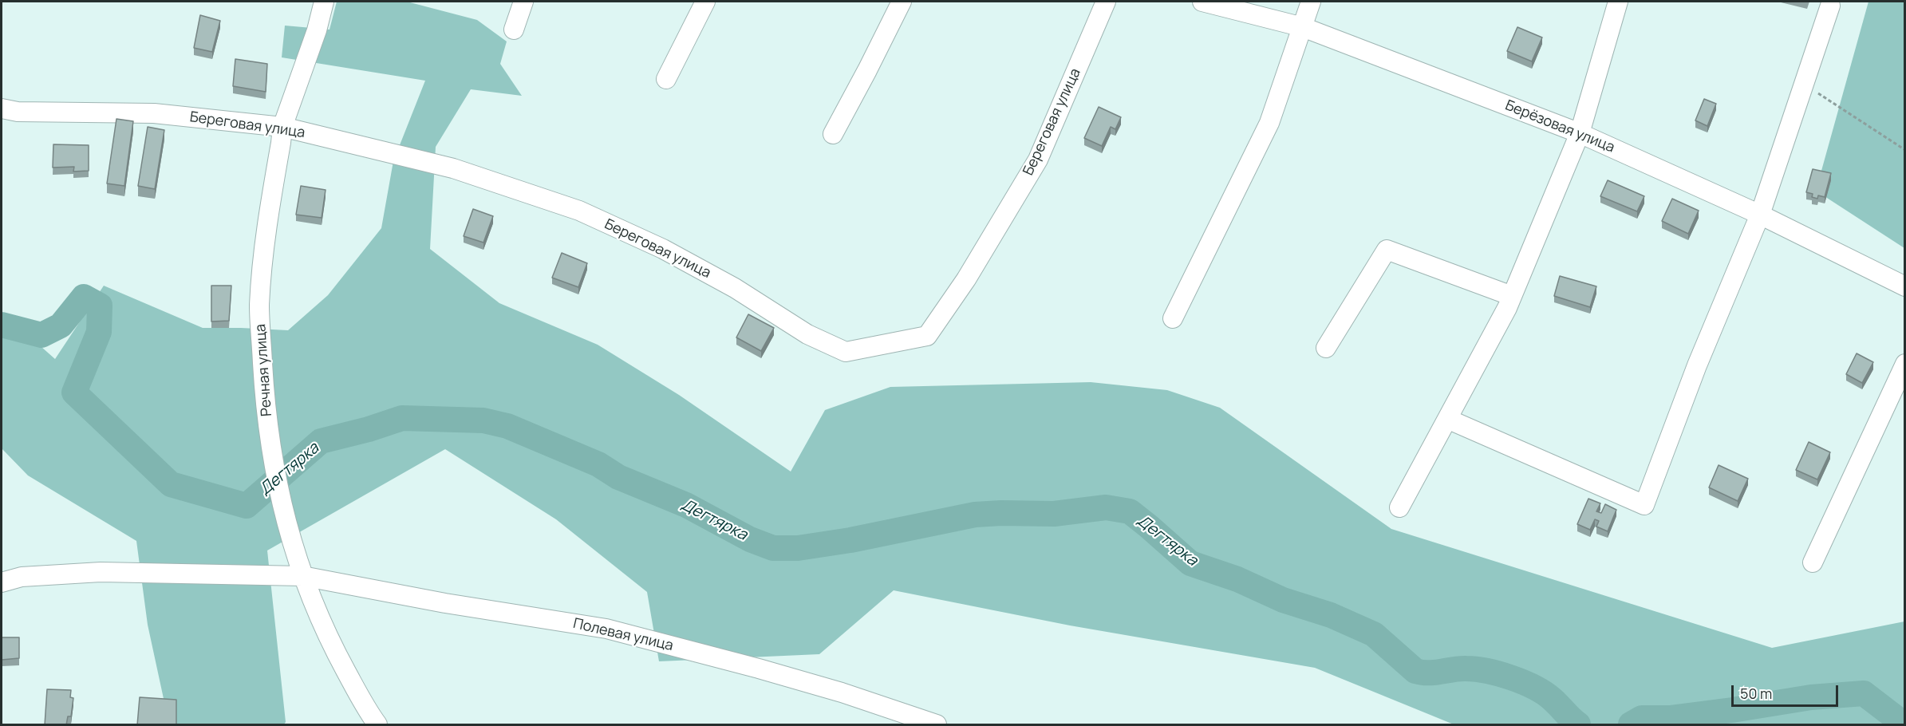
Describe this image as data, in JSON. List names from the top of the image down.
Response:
{
  "streets": {
    "street": [
      "Береговая улица",
      "Берёзовая улица",
      "Речная улица",
      "Полевая улица"
    ]
  },
  "crossings": [
    ["Береговая улица", "Речная улица"],
    ["Речная улица", "Полевая улица"]
  ],
  "water": ["Дегтярка"],
  "scale_bar": "50 m"
}
